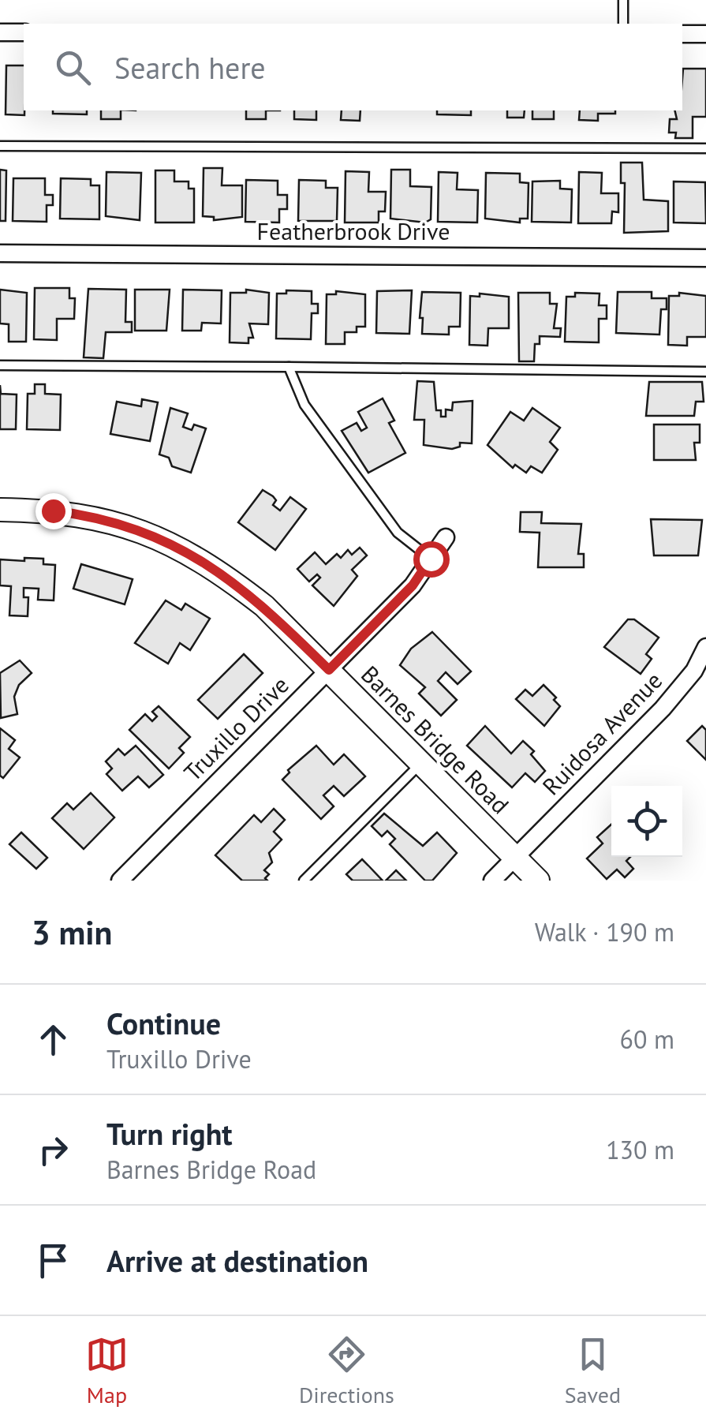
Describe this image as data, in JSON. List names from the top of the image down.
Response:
{
  "streets": {
    "street": [
      "Featherbrook Drive",
      "Truxillo Drive",
      "Ruidosa Avenue",
      "Barnes Bridge Road"
    ]
  },
  "crossings": [
    ["Truxillo Drive", "Barnes Bridge Road"],
    ["Ruidosa Avenue", "Barnes Bridge Road"]
  ],
  "page": {
    "search": "Search here",
    "heading": ["3 min", "Walk · 190 m"],
    "list": [
      ["Continue", "Truxillo Drive", "60 m"],
      ["Turn right", "Barnes Bridge Road", "130 m"],
      "Arrive at destination"
    ],
    "nav": ["Map", "Directions", "Saved"]
  }
}
